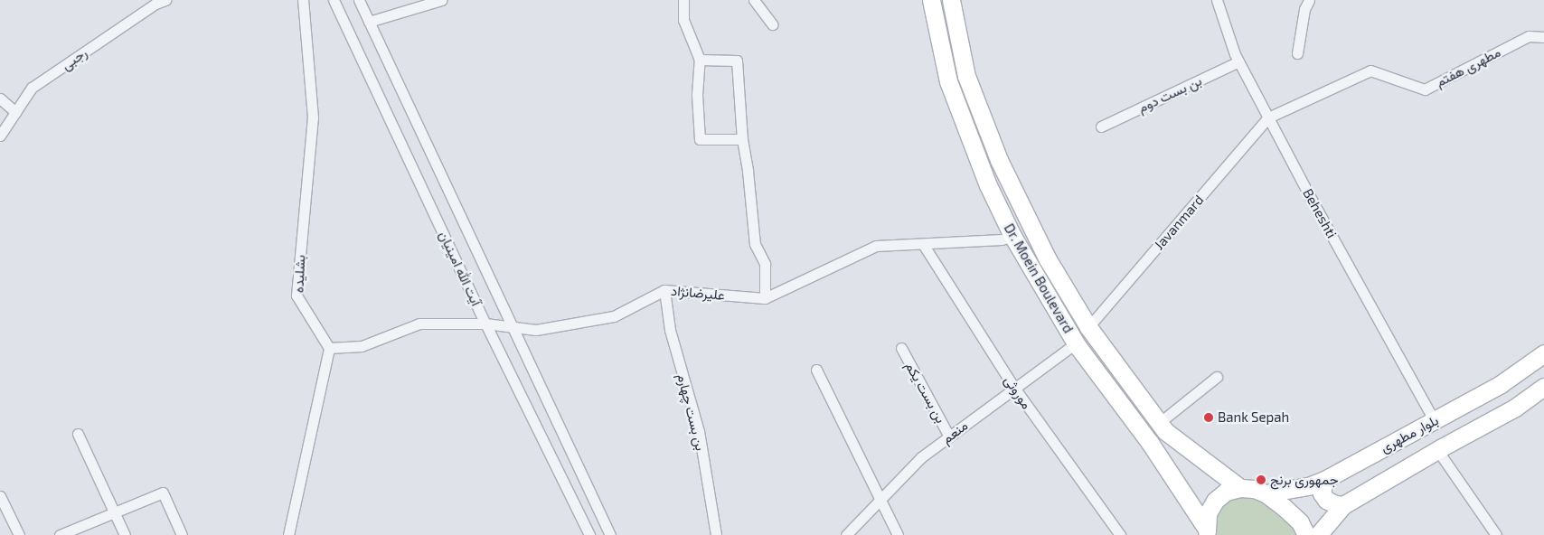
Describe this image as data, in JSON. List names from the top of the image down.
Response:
{
  "streets": {
    "main road": ["Dr. Moein Boulevard", "بلوار مطهری"],
    "street": [
      "رجبی",
      "مطهری هفتم",
      "بن بست دوم",
      "Beheshti",
      "Javanmard",
      "آیت الله امینیان",
      "بشلیده",
      "علیرضانژاد",
      "بن بست یکم",
      "موروثی",
      "بن بست چهارم",
      "منعم"
    ]
  },
  "crossings": [
    ["مطهری هفتم", "Beheshti"],
    ["مطهری هفتم", "Javanmard"],
    ["بن بست دوم", "Beheshti"],
    ["Beheshti", "Javanmard"],
    ["Beheshti", "بلوار مطهری"],
    ["Javanmard", "Dr. Moein Boulevard"],
    ["آیت الله امینیان", "علیرضانژاد"],
    ["بشلیده", "علیرضانژاد"],
    ["Dr. Moein Boulevard", "منعم"],
    ["علیرضانژاد", "بن بست چهارم"],
    ["بن بست یکم", "منعم"],
    ["موروثی", "منعم"]
  ],
  "places": ["Bank Sepah", "جمهوری برنج"]
}
